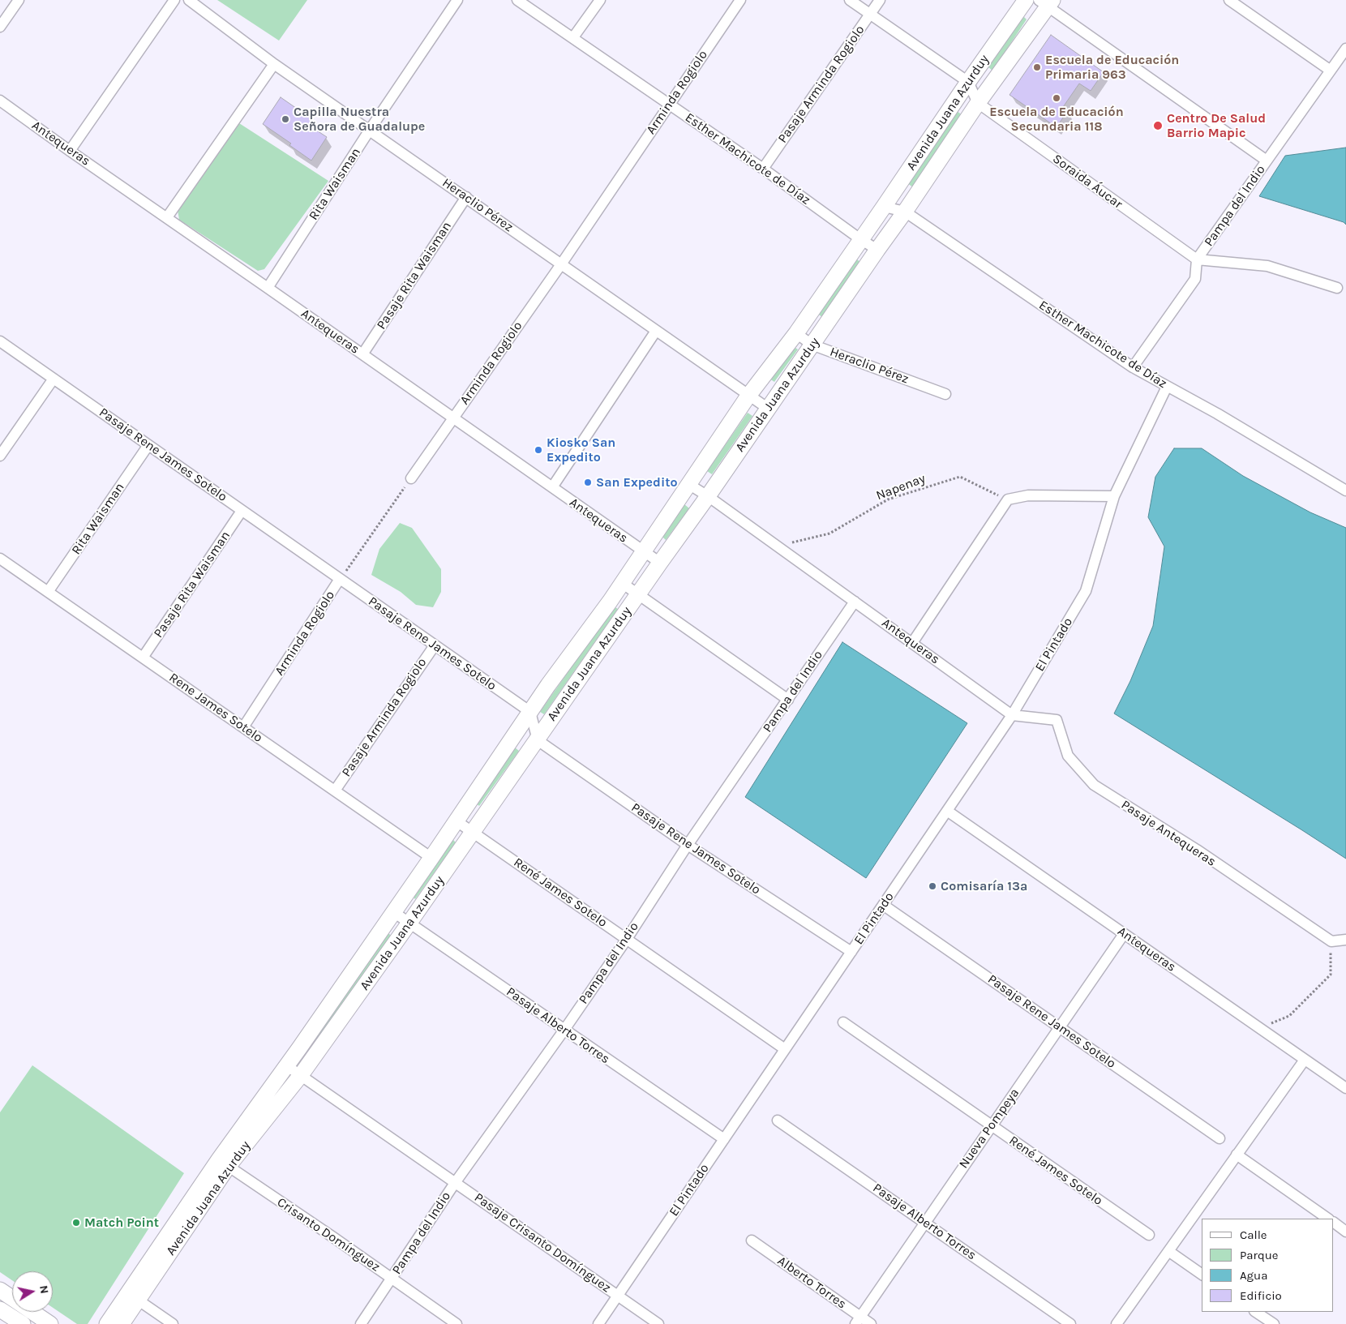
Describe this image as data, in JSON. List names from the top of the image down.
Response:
{
  "streets": {
    "main road": ["Avenida Juana Azurduy"],
    "street": [
      "Pasaje Arminda Rogiolo",
      "Arminda Rogiolo",
      "Antequeras",
      "Esther Machicote de Díaz",
      "Soraida Áucar",
      "Rita Waisman",
      "Heraclio Pérez",
      "Pampa del Indio",
      "Pasaje Rita Waisman",
      "Pasaje Rene James Sotelo",
      "El Pintado",
      "Rene James Sotelo",
      "Pasaje Antequeras",
      "René James Sotelo",
      "Pasaje Alberto Torres",
      "Nueva Pompeya",
      "Crisanto Domínguez",
      "Pasaje Crisanto Domínguez",
      "Alberto Torres"
    ],
    "path": ["Napenay"]
  },
  "crossings": [
    ["Pasaje Arminda Rogiolo", "Esther Machicote de Díaz"],
    ["Pasaje Arminda Rogiolo", "Pasaje Rene James Sotelo"],
    ["Pasaje Arminda Rogiolo", "Rene James Sotelo"],
    ["Arminda Rogiolo", "Antequeras"],
    ["Arminda Rogiolo", "Esther Machicote de Díaz"],
    ["Arminda Rogiolo", "Heraclio Pérez"],
    ["Arminda Rogiolo", "Pasaje Rene James Sotelo"],
    ["Arminda Rogiolo", "Rene James Sotelo"],
    ["Avenida Juana Azurduy", "Antequeras"],
    ["Avenida Juana Azurduy", "Esther Machicote de Díaz"],
    ["Avenida Juana Azurduy", "Soraida Áucar"],
    ["Avenida Juana Azurduy", "Heraclio Pérez"],
    ["Avenida Juana Azurduy", "Pasaje Rene James Sotelo"],
    ["Avenida Juana Azurduy", "Rene James Sotelo"],
    ["Avenida Juana Azurduy", "René James Sotelo"],
    ["Avenida Juana Azurduy", "Pasaje Alberto Torres"],
    ["Avenida Juana Azurduy", "Crisanto Domínguez"],
    ["Avenida Juana Azurduy", "Pasaje Crisanto Domínguez"],
    ["Antequeras", "Rita Waisman"],
    ["Antequeras", "Pampa del Indio"],
    ["Antequeras", "Pasaje Rita Waisman"],
    ["Antequeras", "Napenay"],
    ["Antequeras", "El Pintado"],
    ["Antequeras", "Pasaje Antequeras"],
    ["Antequeras", "Nueva Pompeya"],
    ["Esther Machicote de Díaz", "Pampa del Indio"],
    ["Esther Machicote de Díaz", "El Pintado"],
    ["Soraida Áucar", "Pampa del Indio"],
    ["Rita Waisman", "Heraclio Pérez"],
    ["Rita Waisman", "Pasaje Rene James Sotelo"],
    ["Rita Waisman", "Rene James Sotelo"],
    ["Heraclio Pérez", "Pasaje Rita Waisman"],
    ["Pampa del Indio", "Pasaje Rene James Sotelo"],
    ["Pampa del Indio", "René James Sotelo"],
    ["Pampa del Indio", "Pasaje Alberto Torres"],
    ["Pampa del Indio", "Crisanto Domínguez"],
    ["Pampa del Indio", "Pasaje Crisanto Domínguez"],
    ["Pasaje Rita Waisman", "Pasaje Rene James Sotelo"],
    ["Pasaje Rita Waisman", "Rene James Sotelo"],
    ["Pasaje Rene James Sotelo", "El Pintado"],
    ["Pasaje Rene James Sotelo", "Nueva Pompeya"],
    ["El Pintado", "Pasaje Antequeras"],
    ["El Pintado", "René James Sotelo"],
    ["El Pintado", "Pasaje Alberto Torres"],
    ["El Pintado", "Pasaje Crisanto Domínguez"],
    ["René James Sotelo", "Nueva Pompeya"],
    ["Pasaje Alberto Torres", "Nueva Pompeya"],
    ["Nueva Pompeya", "Alberto Torres"]
  ],
  "places": [
    "Escuela de Educación Primaria 963",
    "Escuela de Educación Secundaria 118",
    "Capilla Nuestra Señora de Guadalupe",
    "Centro De Salud Barrio Mapic",
    "Kiosko San Expedito",
    "San Expedito",
    "Comisaría 13ª",
    "Match Point"
  ],
  "legend": [
    "Calle",
    "Parque",
    "Agua",
    "Edificio"
  ],
  "north": "right"
}
